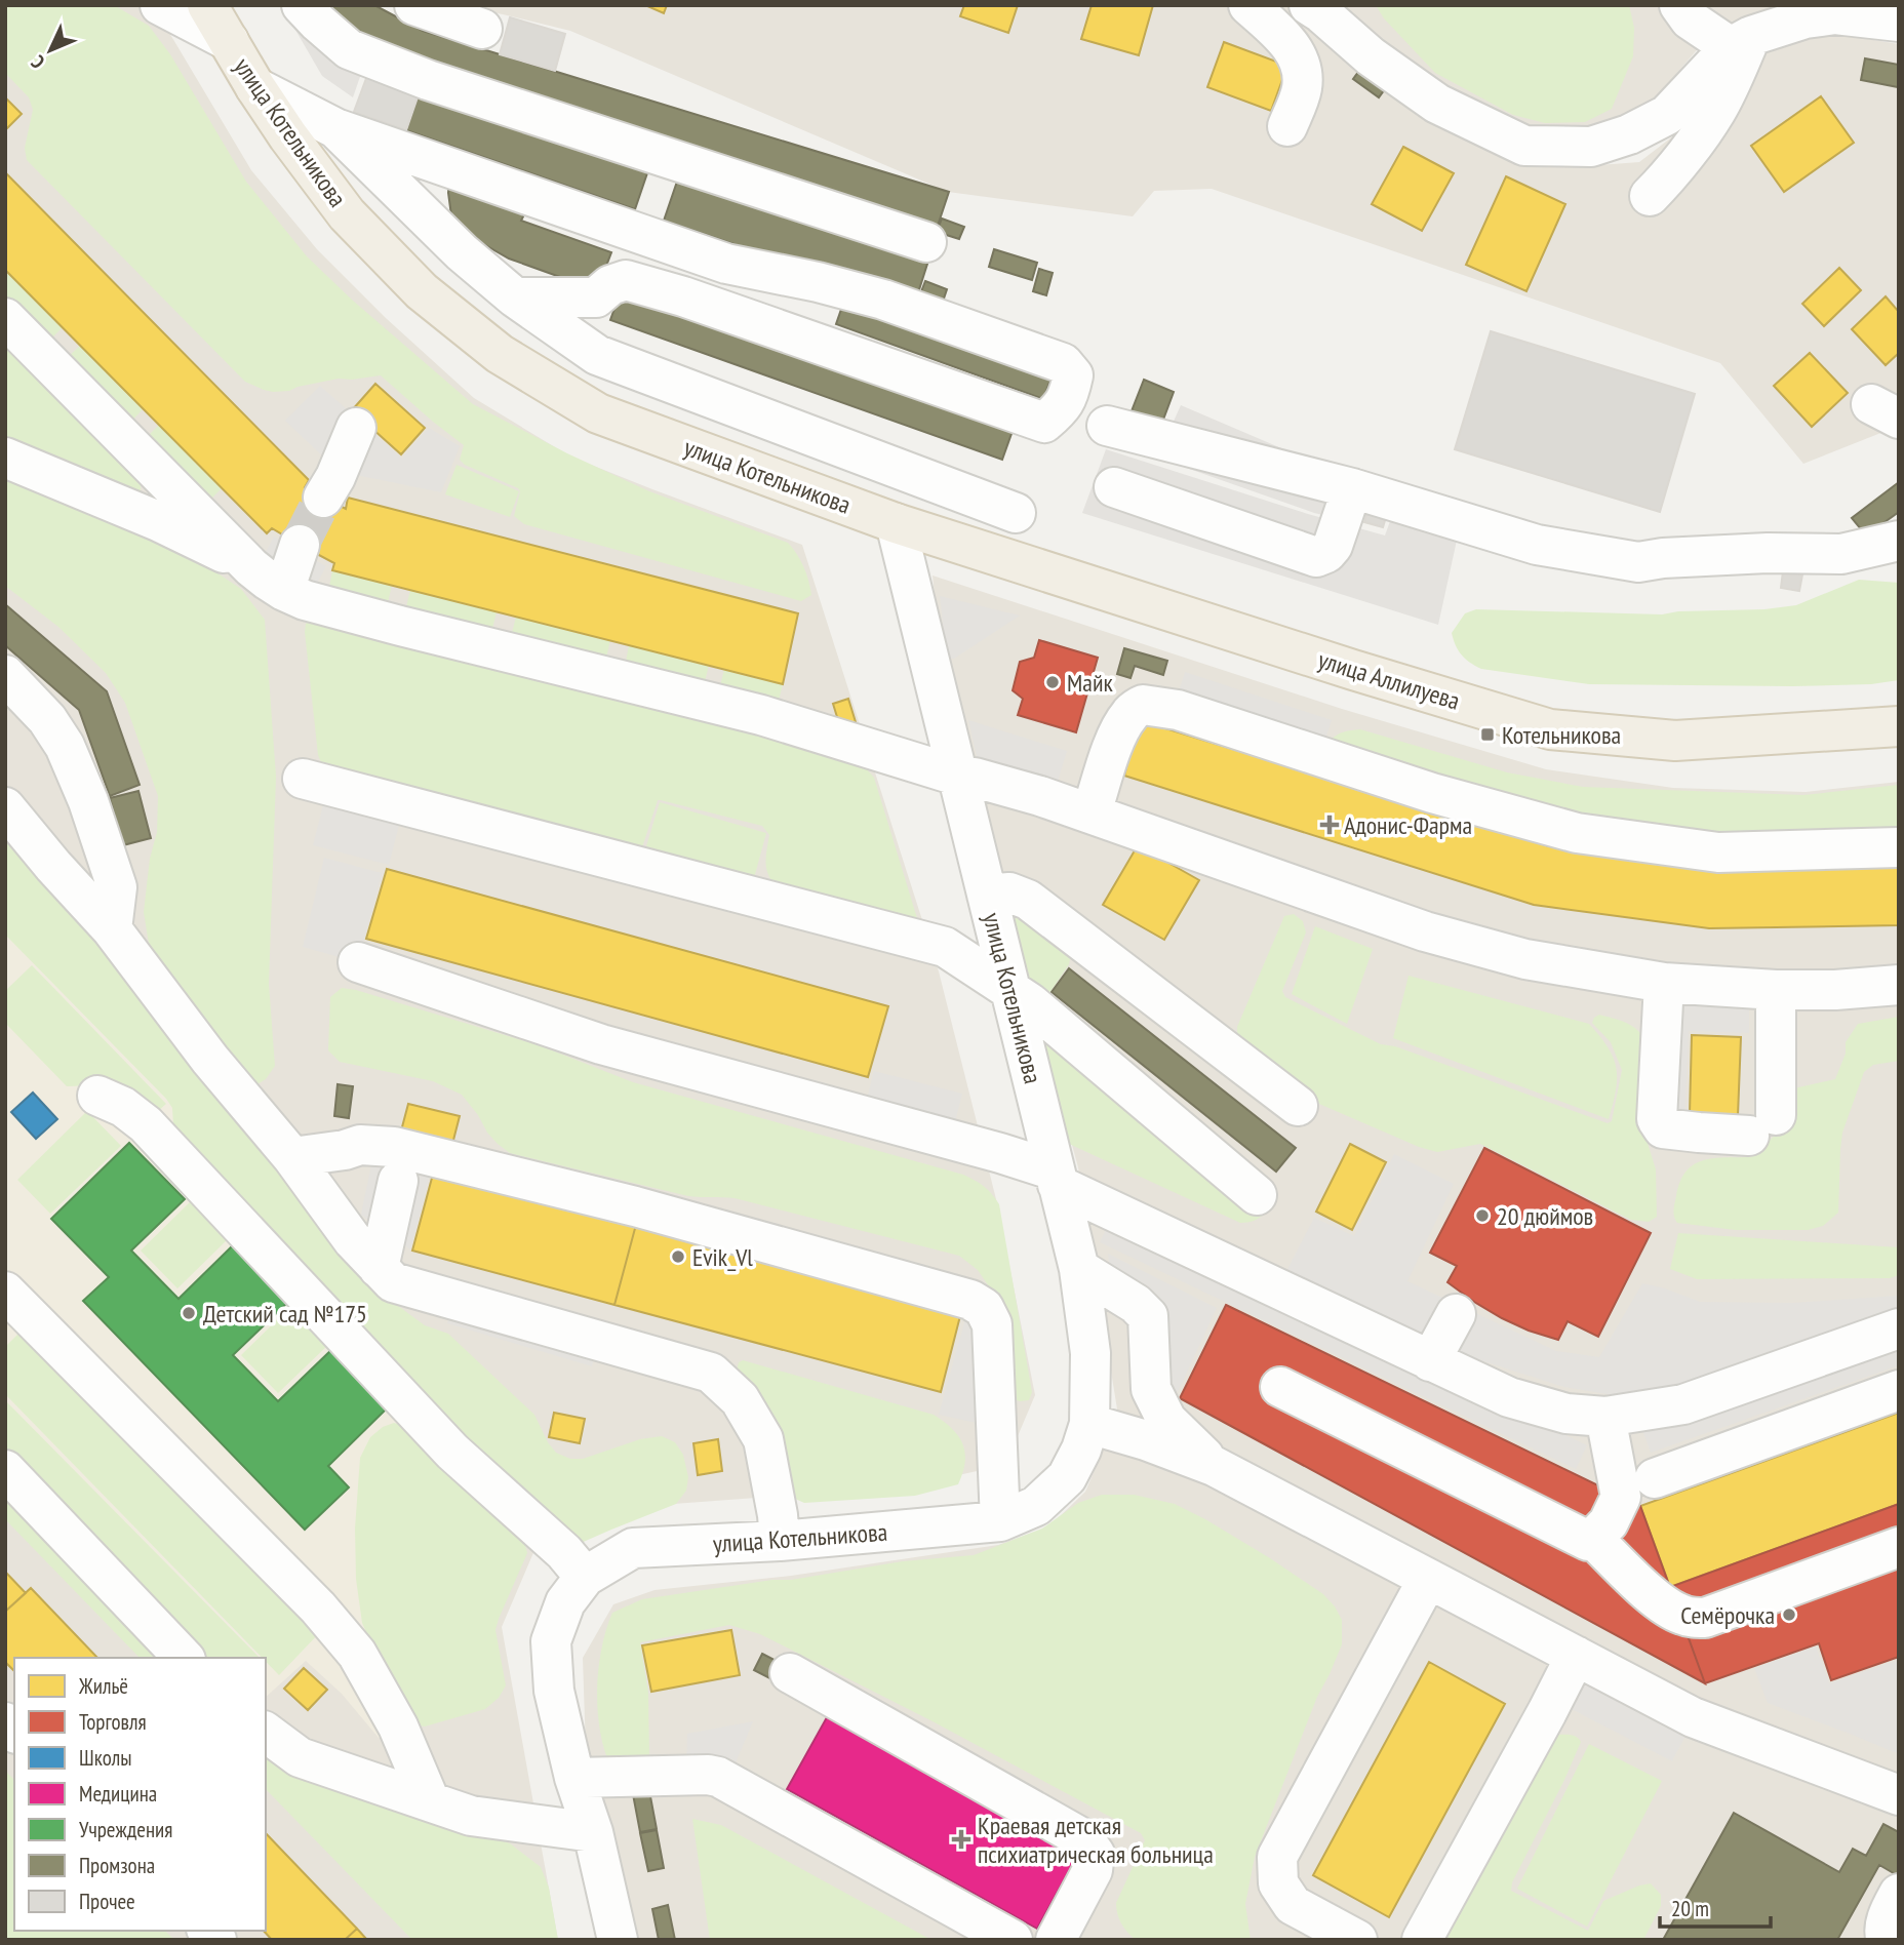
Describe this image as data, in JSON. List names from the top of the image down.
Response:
{
  "streets": {
    "main road": ["улица Котельникова", "улица Аллилуева"]
  },
  "crossings": [
    ["улица Котельникова", "улица Аллилуева"]
  ],
  "places": {
    "other": [
      "Майк",
      "20 дюймов",
      "Evik_Vl",
      "Детский сад №175",
      "Семёрочка"
    ],
    "transit": ["Котельникова"],
    "health": ["Адонис-Фарма", "Краевая детская психиатрическая больница"]
  },
  "legend": [
    "Жильё",
    "Торговля",
    "Школы",
    "Медицина",
    "Учреждения",
    "Промзона",
    "Прочее"
  ],
  "scale_bar": "20 m",
  "north": "bottom left"
}
